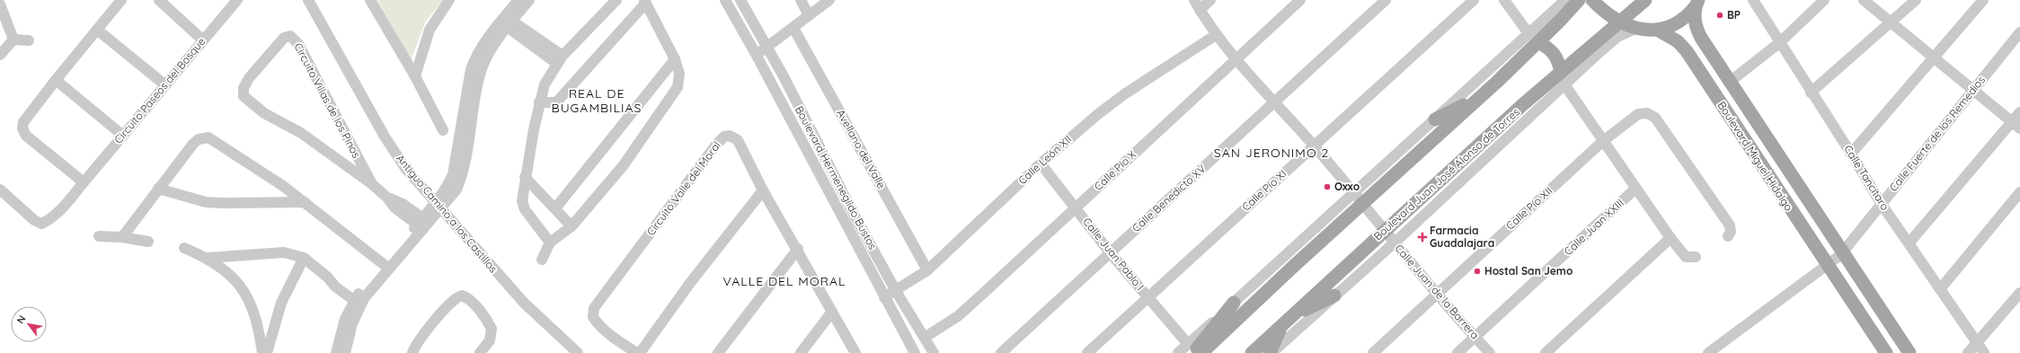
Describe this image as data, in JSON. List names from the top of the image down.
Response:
{
  "streets": {
    "main road": ["Boulevard Miguel Hidalgo", "Boulevard Juan José Alonso de Torres"],
    "street": [
      "Circuito Paseos del Bosque",
      "Circuito Villas de los Pinos",
      "Calle Fuerte de los Remedios",
      "Avellano del Valle",
      "Calle León XII",
      "Calle Pío X",
      "Boulevard Hermenegildo Bustos",
      "Calle Tancítaro",
      "Circuito Valle del Moral",
      "Calle Pío XI",
      "Calle Benedicto XV",
      "Calle Pío XII",
      "Antiguo Camino a los Castillos",
      "Calle Juan XXIII",
      "Calle Juan Pablo I",
      "Calle Juan de la Barrera"
    ]
  },
  "crossings": [
    ["Calle Fuerte de los Remedios", "Boulevard Miguel Hidalgo"],
    ["Calle Fuerte de los Remedios", "Calle Tancítaro"],
    ["Avellano del Valle", "Calle León XII"],
    ["Boulevard Miguel Hidalgo", "Boulevard Juan José Alonso de Torres"],
    ["Calle León XII", "Boulevard Hermenegildo Bustos"],
    ["Calle León XII", "Calle Juan Pablo I"],
    ["Calle León XII", "Calle Juan de la Barrera"],
    ["Calle Pío X", "Boulevard Hermenegildo Bustos"],
    ["Calle Pío X", "Calle Juan Pablo I"],
    ["Calle Pío X", "Calle Juan de la Barrera"],
    ["Boulevard Juan José Alonso de Torres", "Calle Juan de la Barrera"],
    ["Calle Pío XI", "Calle Juan Pablo I"],
    ["Calle Pío XI", "Calle Juan de la Barrera"],
    ["Calle Benedicto XV", "Calle Juan Pablo I"],
    ["Calle Benedicto XV", "Calle Juan de la Barrera"],
    ["Calle Pío XII", "Calle Juan de la Barrera"],
    ["Calle Juan XXIII", "Calle Juan de la Barrera"]
  ],
  "districts": ["REAL DE BUGAMBILIAS", "SAN JERONIMO 2", "VALLE DEL MORAL"],
  "places": {
    "other": ["BP", "Oxxo", "Hostal San Jemo"],
    "health": ["Farmacia Guadalajara"]
  },
  "north": "top left"
}
